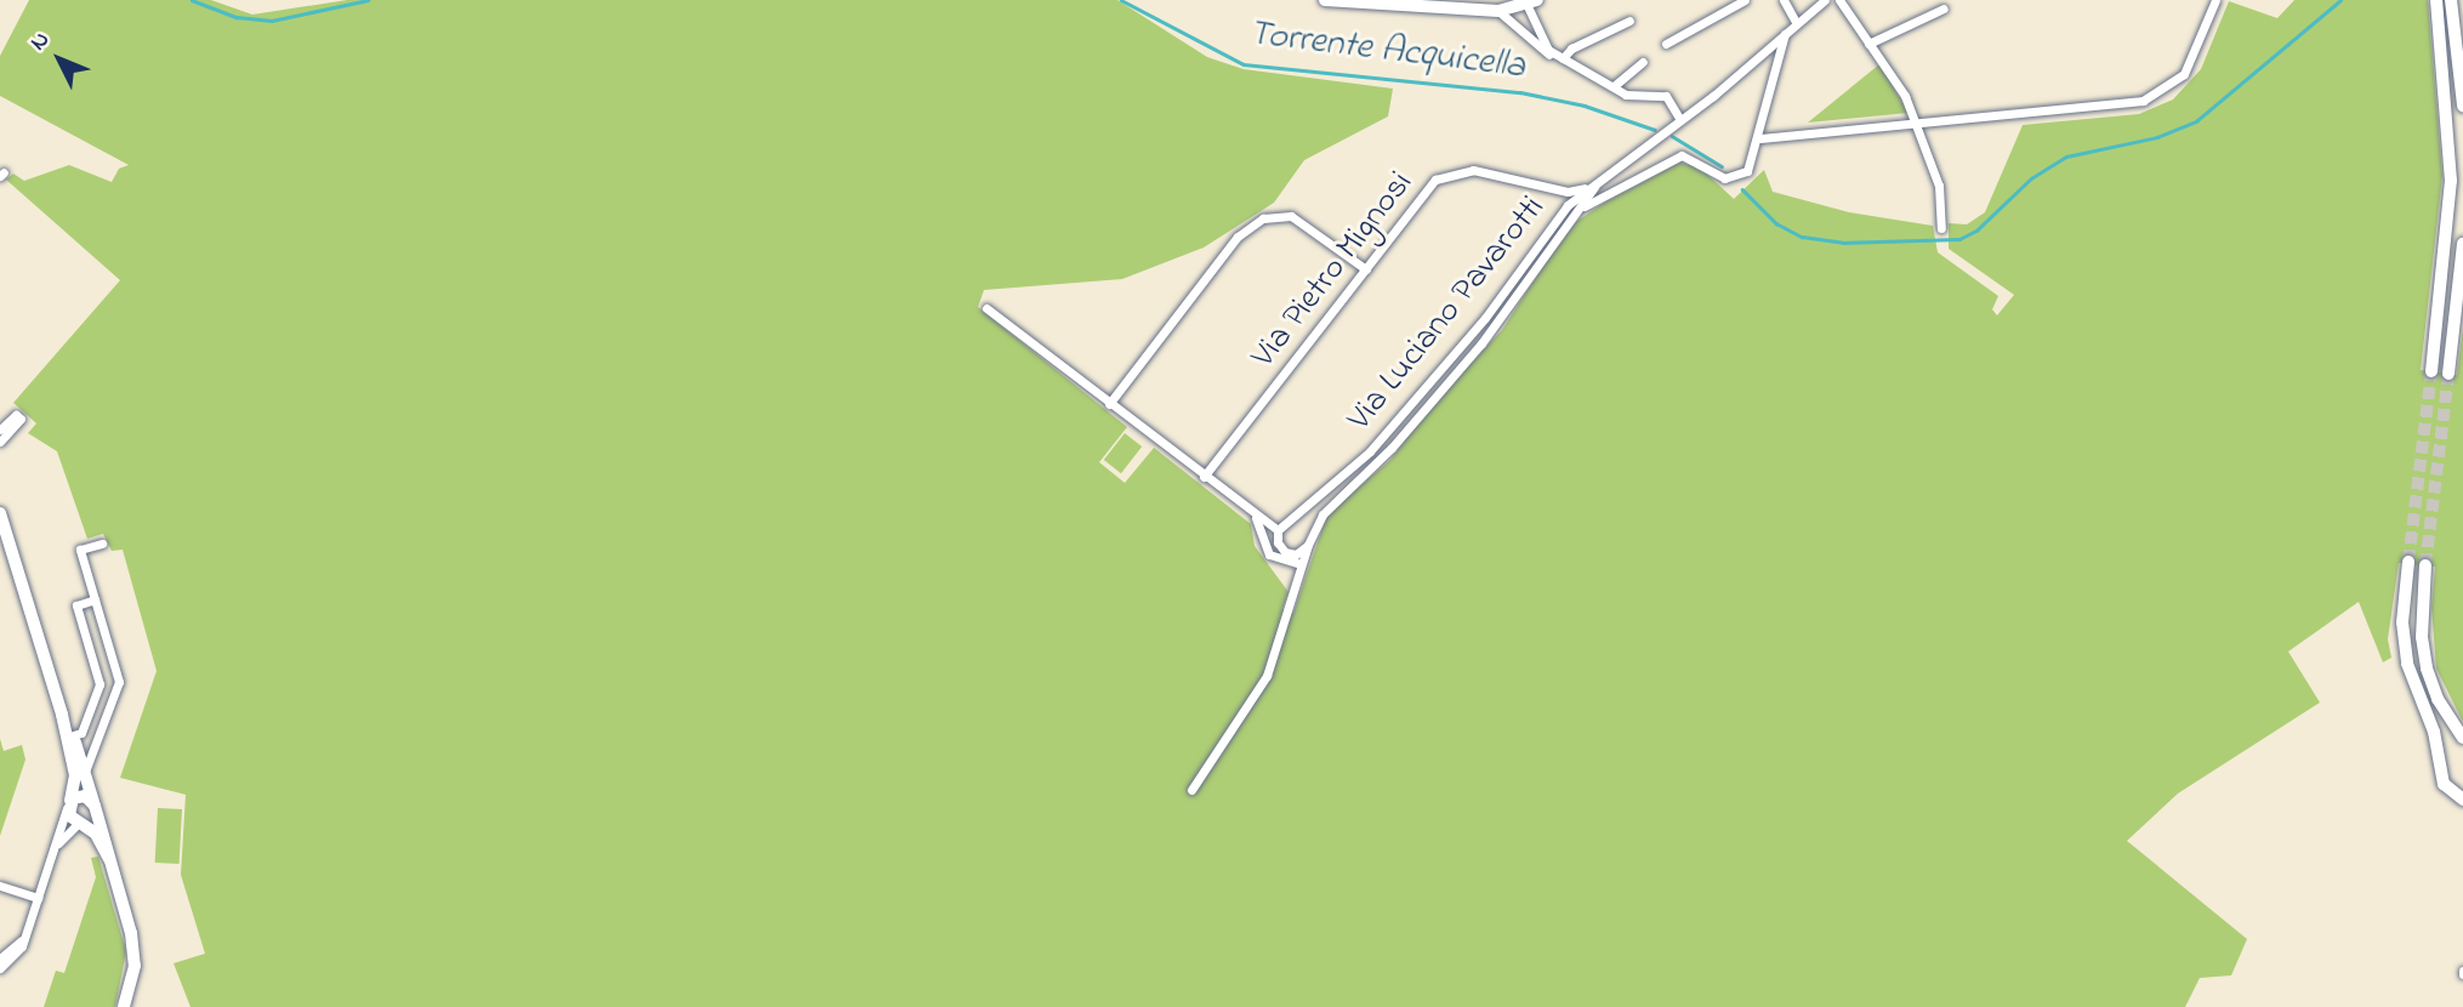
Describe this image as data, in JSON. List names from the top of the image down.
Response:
{
  "streets": {
    "street": ["Via Pietro Mignosi", "Via Luciano Pavarotti"]
  },
  "crossings": [
    ["Via Pietro Mignosi", "Via Luciano Pavarotti"]
  ],
  "water": ["Torrente Acquicella"],
  "north": "top left"
}
